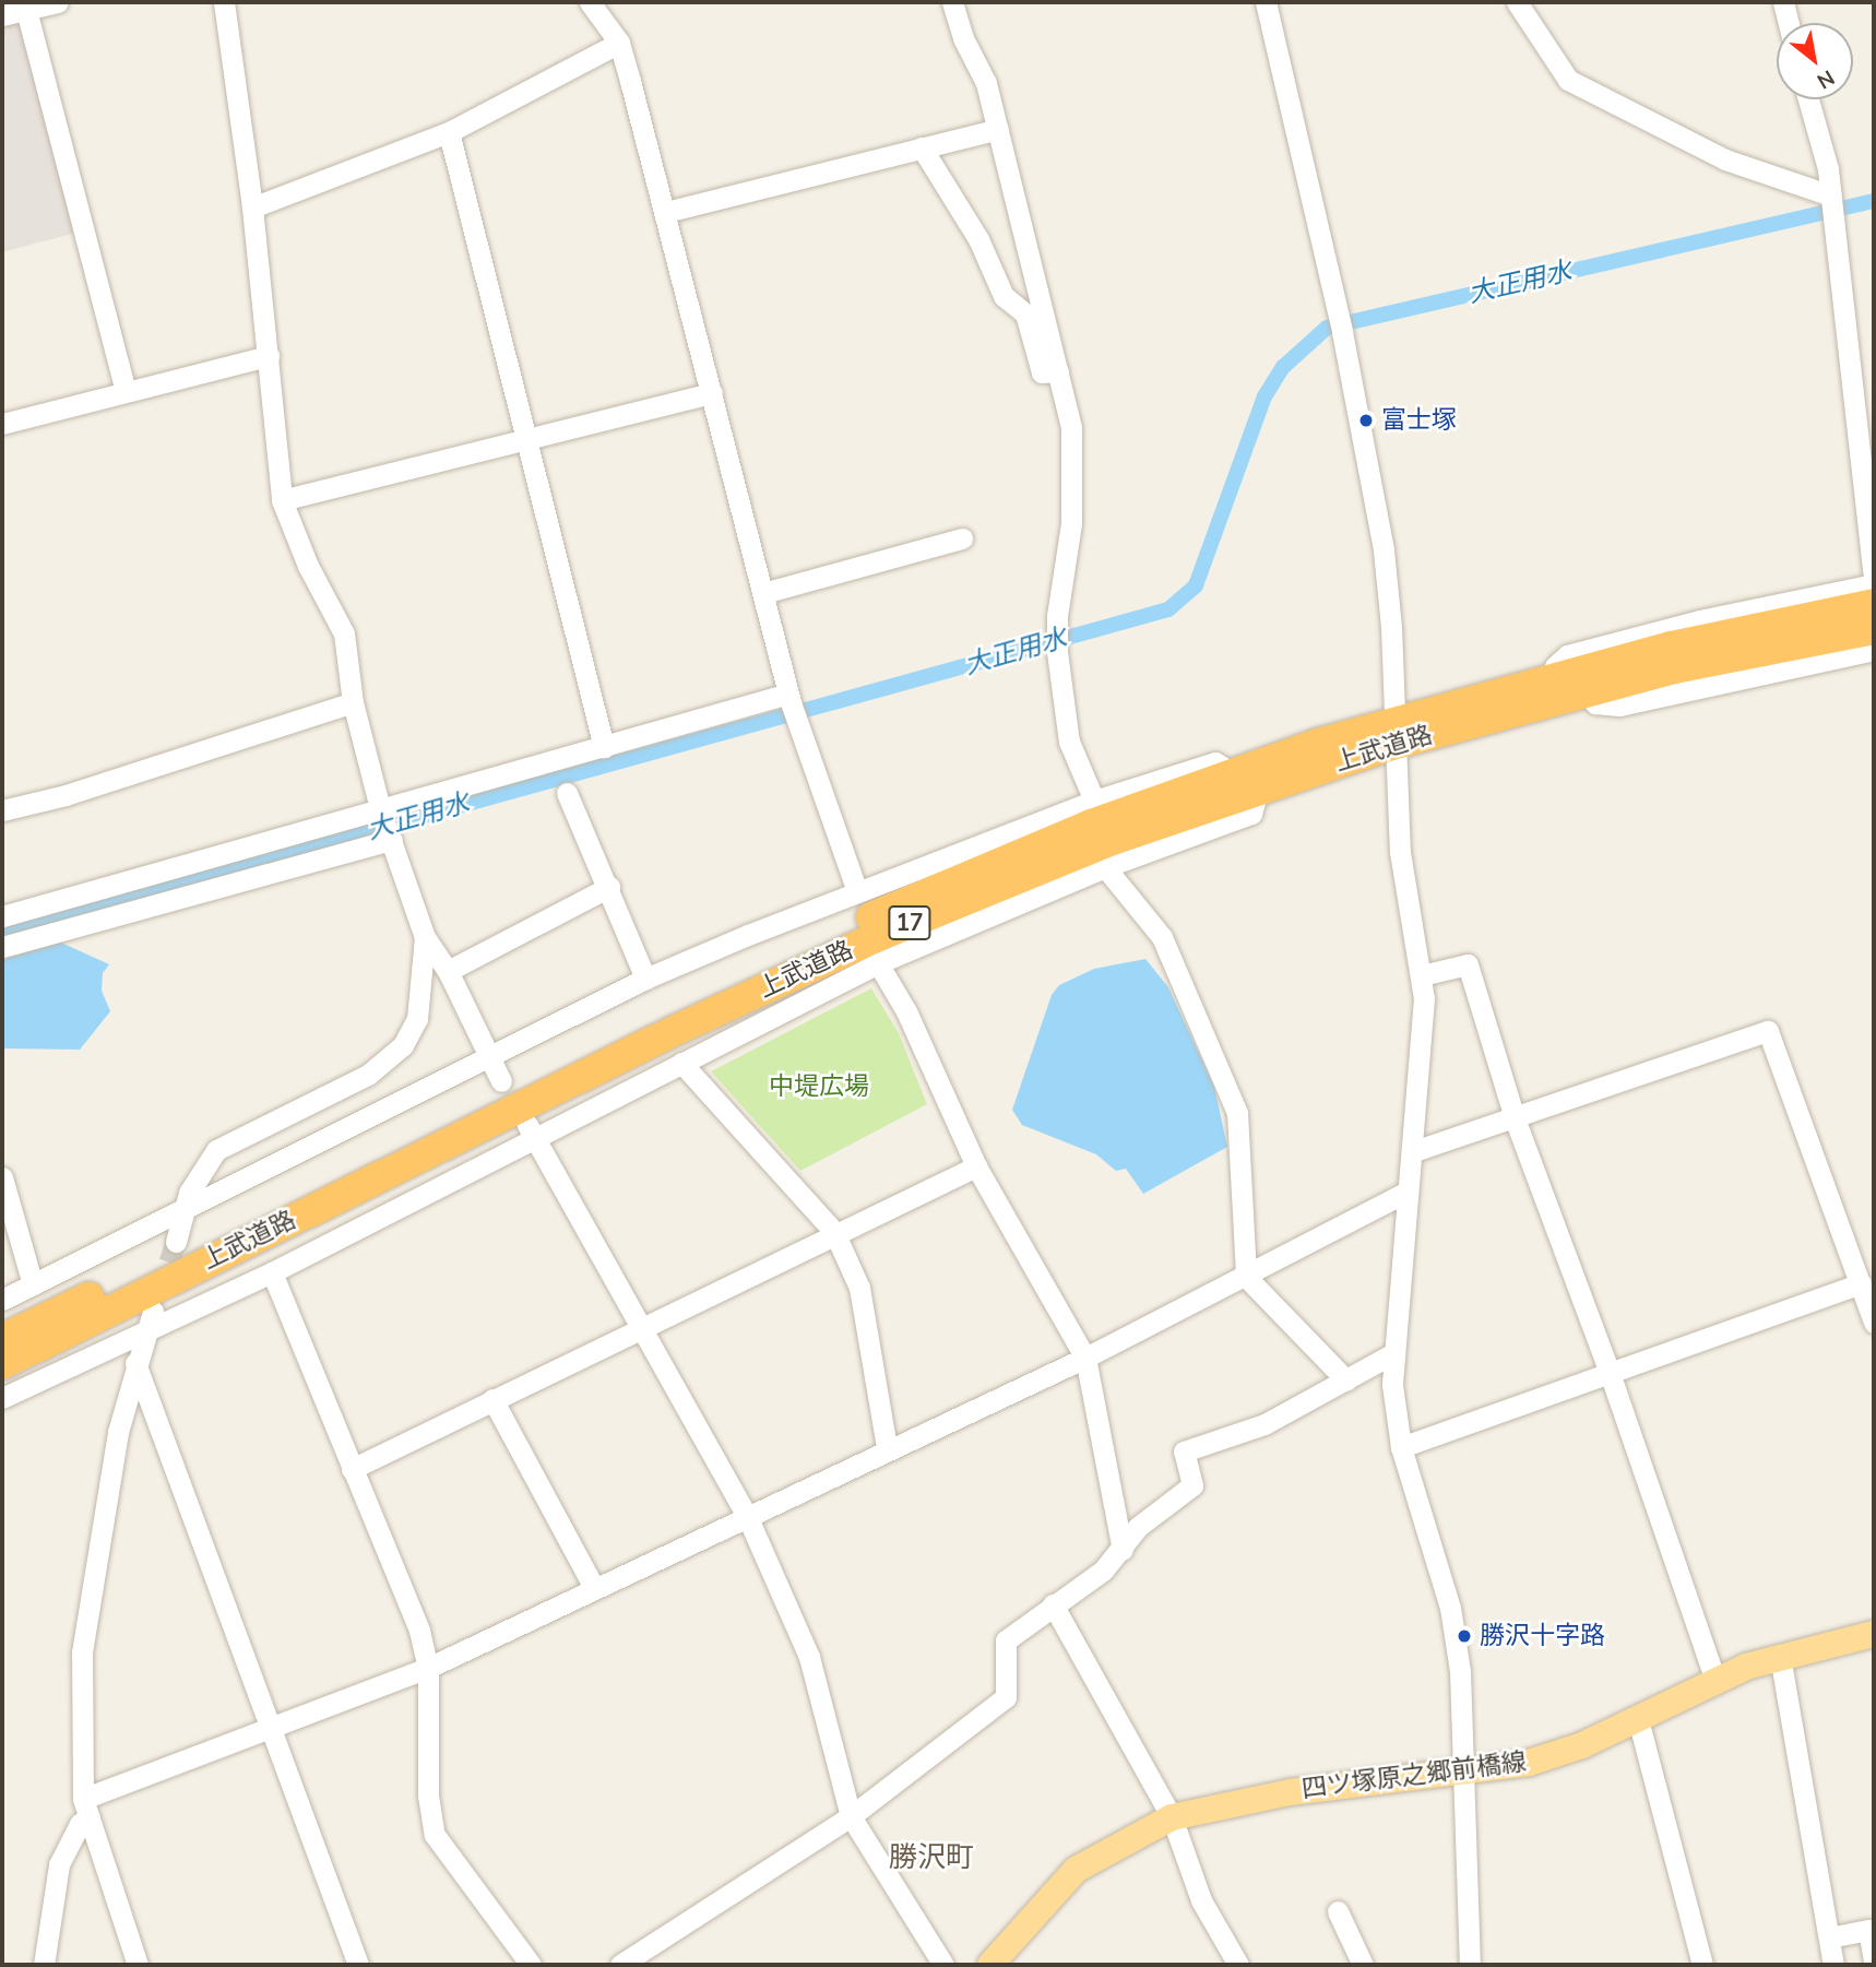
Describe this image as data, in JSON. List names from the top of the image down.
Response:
{
  "streets": {
    "highway": ["上武道路", "17"],
    "main road": ["四ツ塚原之郷前橋線"]
  },
  "districts": ["勝沢町"],
  "water": ["大正用水"],
  "parks": ["中堤広場"],
  "places": ["富士塚", "勝沢十字路"],
  "north": "bottom right"
}
